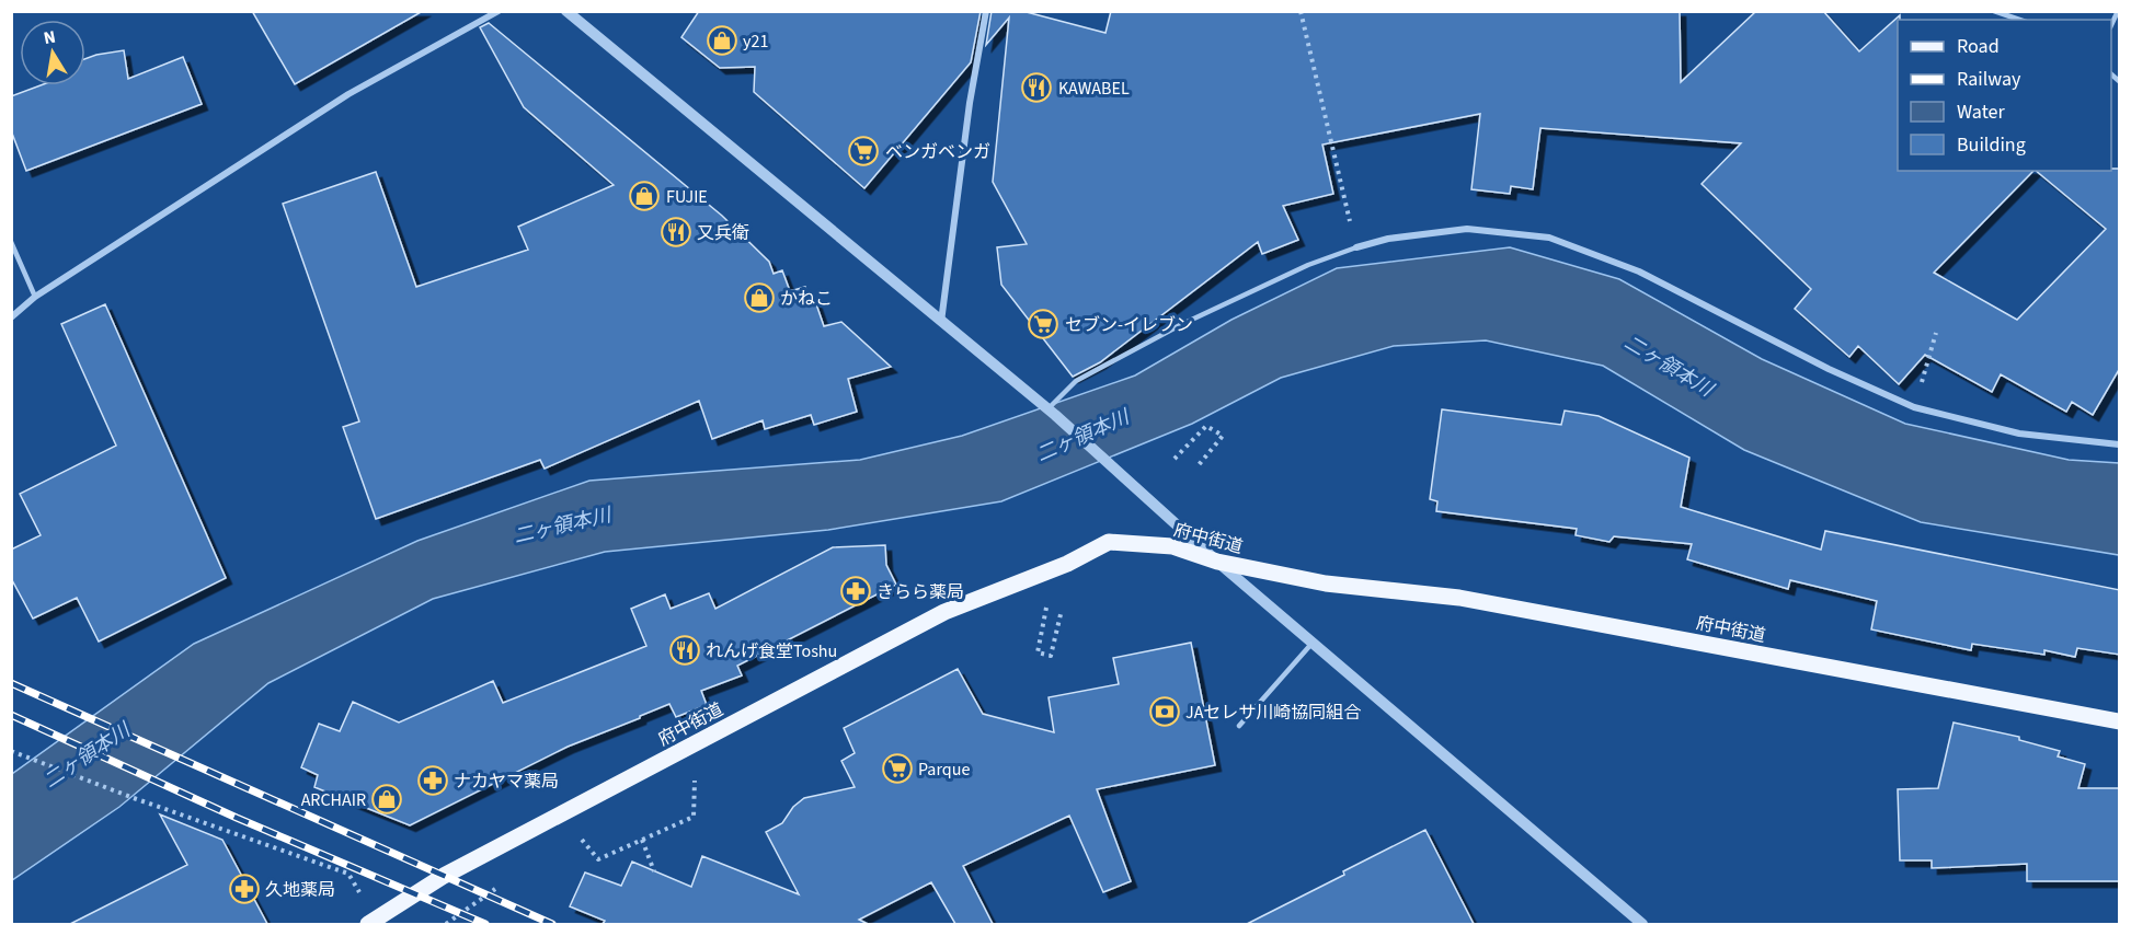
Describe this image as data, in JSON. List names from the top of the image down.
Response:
{
  "streets": {
    "main road": ["府中街道"]
  },
  "water": ["二ヶ領本川"],
  "places": {
    "shop": [
      "y21",
      "FUJIE",
      "かねこ",
      "ARCHAIR"
    ],
    "restaurant": ["KAWABEL", "又兵衛", "れんげ食堂Toshu"],
    "supermarket": ["ベンガベンガ", "セブン-イレブン", "Parque"],
    "pharmacy": ["きらら薬局", "ナカヤマ薬局", "久地薬局"],
    "bank": ["JAセレサ川崎協同組合"]
  },
  "legend": [
    "Road",
    "Railway",
    "Water",
    "Building"
  ],
  "north": "top"
}
